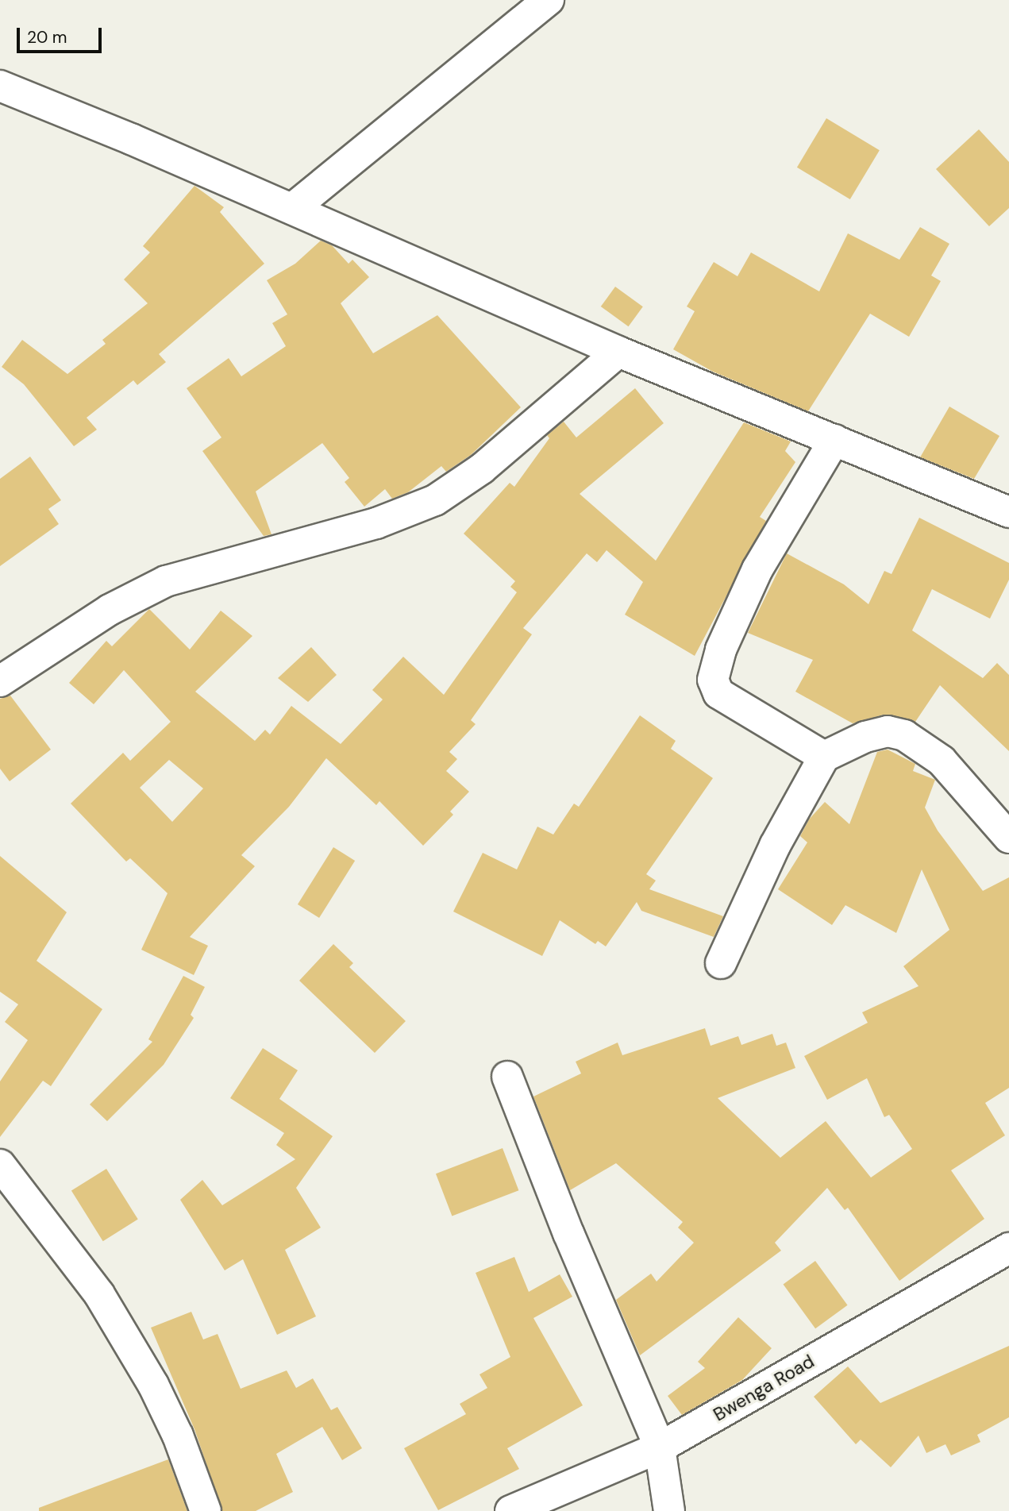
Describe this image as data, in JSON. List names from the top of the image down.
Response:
{
  "streets": {
    "street": ["Bwenga Road"]
  },
  "scale_bar": "20 m"
}
